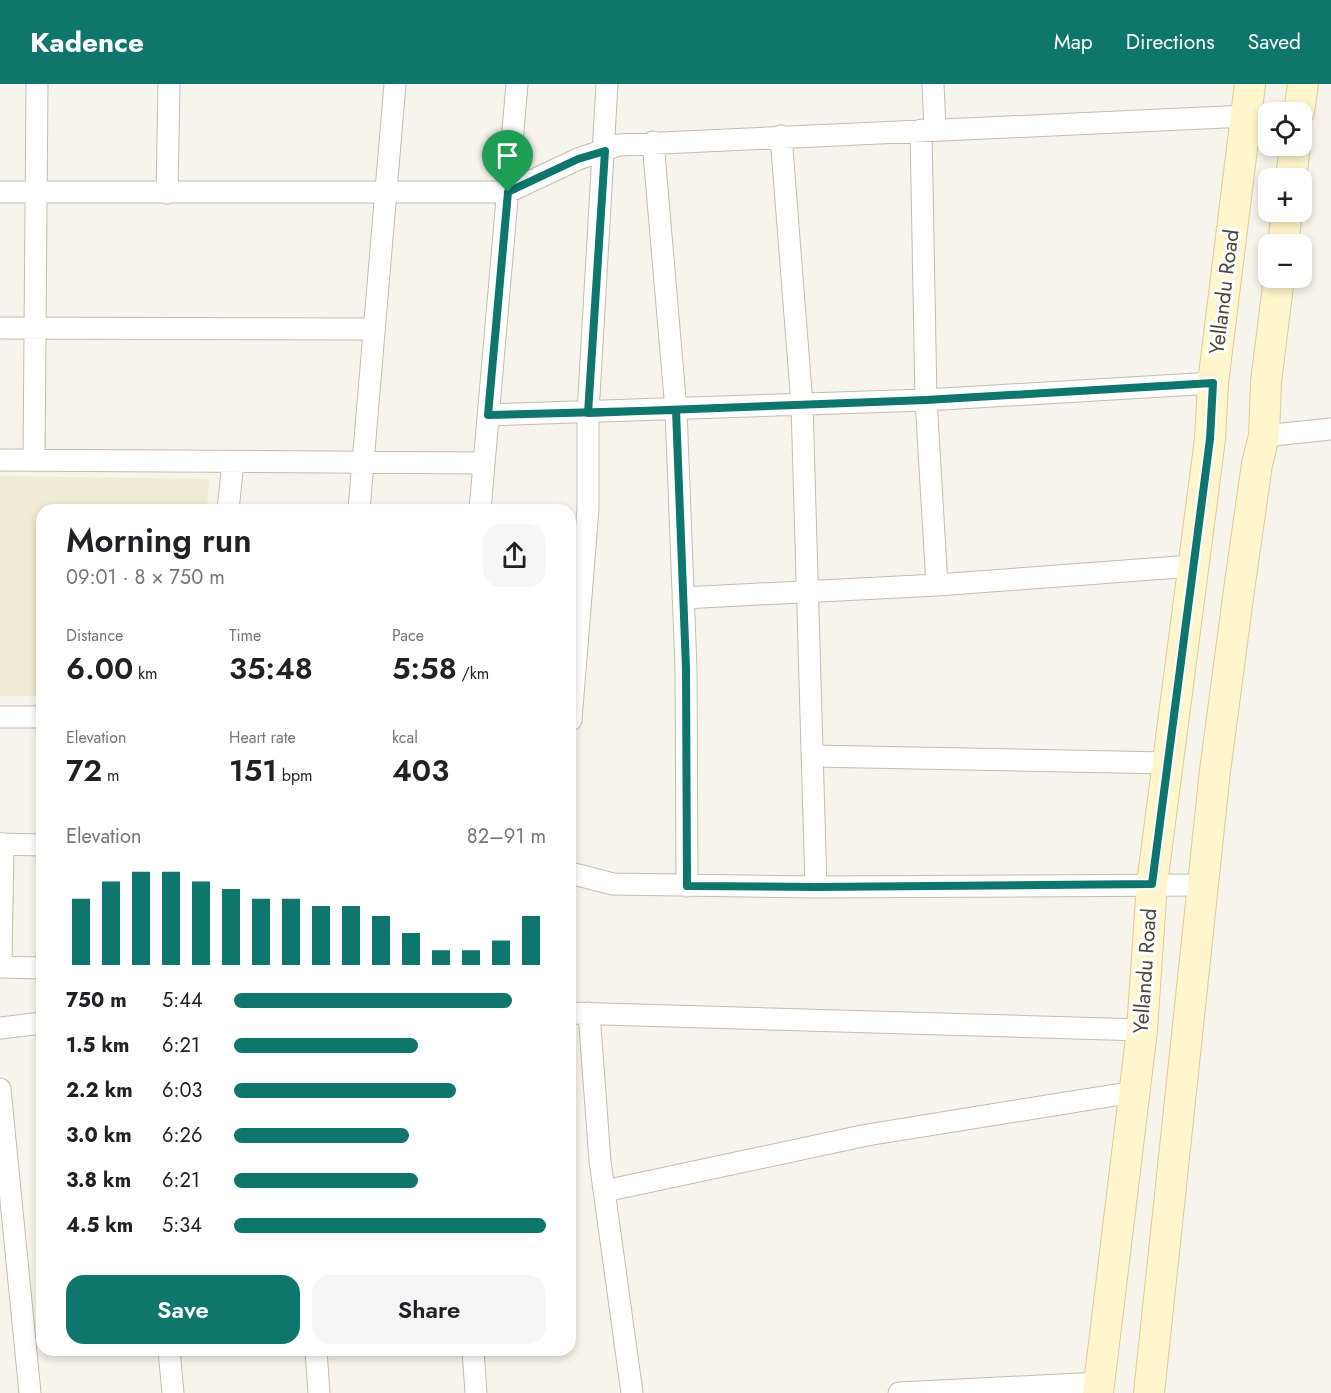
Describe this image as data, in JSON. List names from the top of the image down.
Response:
{
  "streets": {
    "main road": ["Yellandu Road"]
  },
  "page": {
    "header": "Kadence",
    "nav": ["Map", "Directions", "Saved"],
    "map_buttons": ["+", "−"],
    "heading": ["Morning run", "09:01 · 8 × 750 m"],
    "stats": [
      ["Distance", "6.00 km"],
      ["Time", "35:48"],
      ["Pace", "5:58 /km"],
      ["Elevation", "72 m"],
      ["Heart rate", "151 bpm"],
      ["kcal", "403"]
    ],
    "chart": ["Elevation", "82–91 m"],
    "list": [
      {
        "name": "750 m",
        "note": "5:44"
      },
      {
        "name": "1.5 km",
        "note": "6:21"
      },
      {
        "name": "2.2 km",
        "note": "6:03"
      },
      {
        "name": "3.0 km",
        "note": "6:26"
      },
      {
        "name": "3.8 km",
        "note": "6:21"
      },
      {
        "name": "4.5 km",
        "note": "5:34"
      }
    ],
    "buttons": ["Save", "Share"]
  }
}
